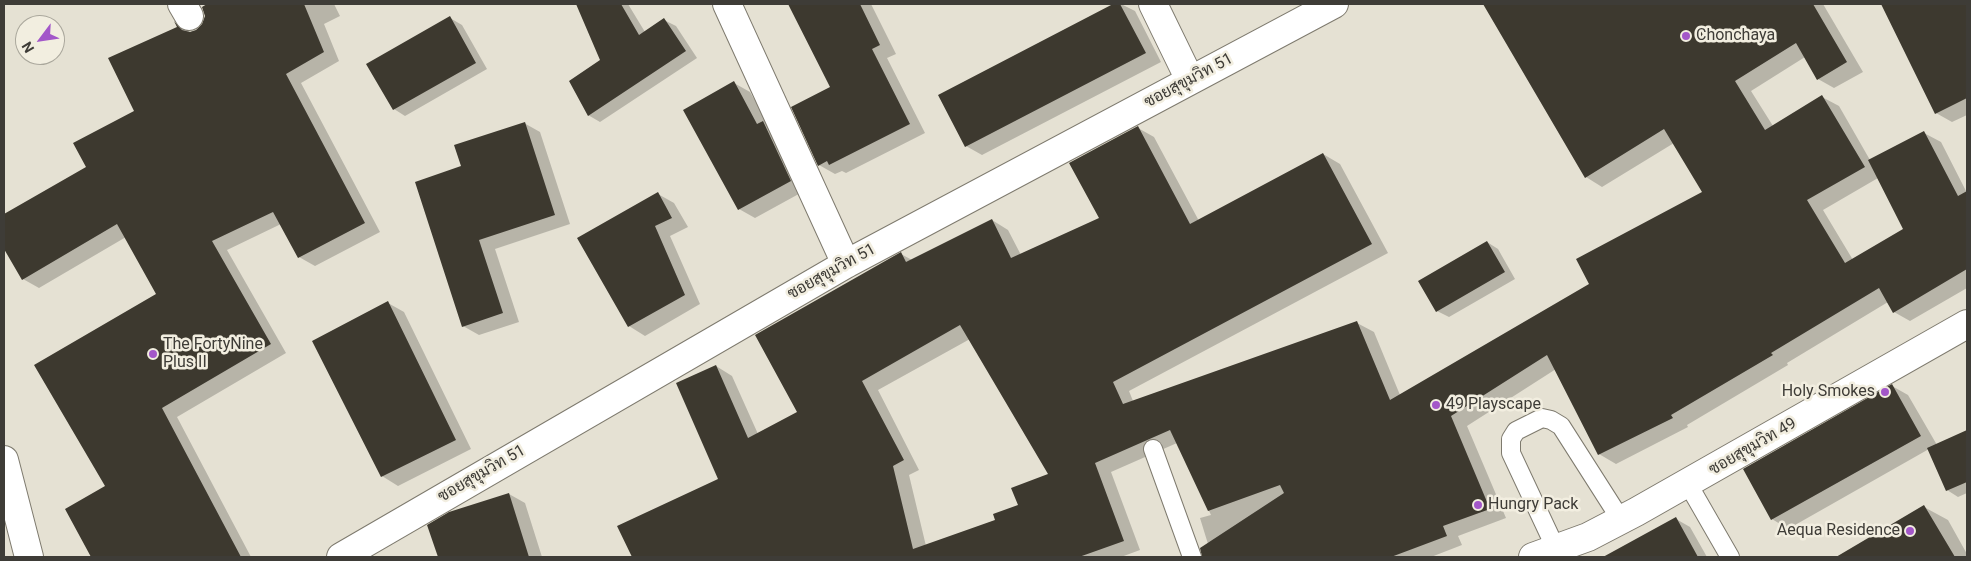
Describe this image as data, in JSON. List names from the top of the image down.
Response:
{
  "streets": {
    "street": ["ซอยสุขุมวิท 51", "ซอยสุขุมวิท 49"]
  },
  "places": [
    "Chonchaya",
    "The FortyNine Plus II",
    "Holy Smokes",
    "49 Playscape",
    "Hungry Pack",
    "Aequa Residence"
  ],
  "north": "bottom left"
}
